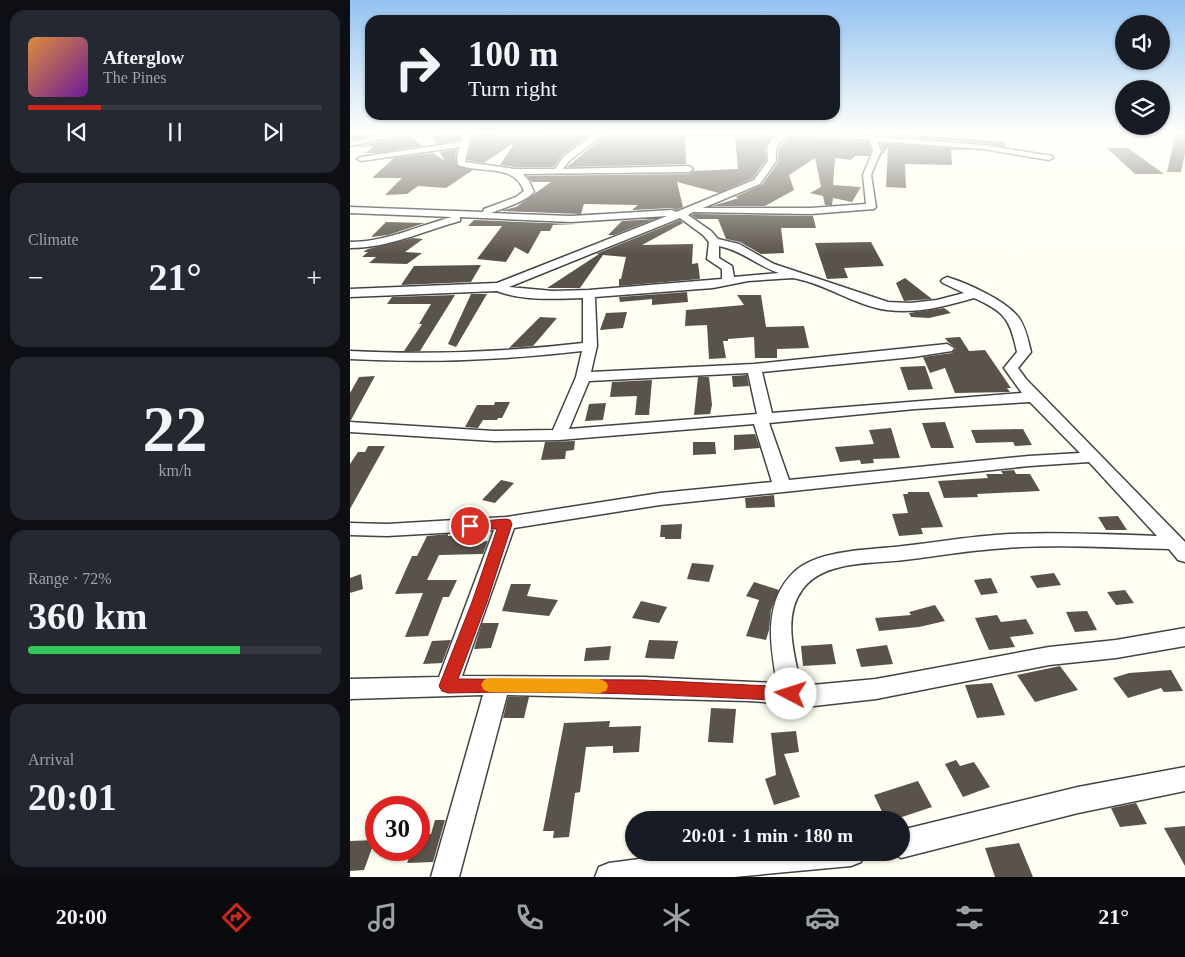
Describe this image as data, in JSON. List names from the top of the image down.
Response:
{
  "page": {
    "turn": ["100 m", "Turn right"],
    "song": ["Afterglow", "The Pines"],
    "tile": [
      "Climate",
      ["22", "km/h"],
      ["Range · 72%", "360 km"],
      ["Arrival", "20:01"]
    ],
    "heat": ["−", "21°", "+"],
    "limit": "30",
    "trip": "20:01 · 1 min · 180 m",
    "tabs": ["20:00", "21°"]
  }
}
